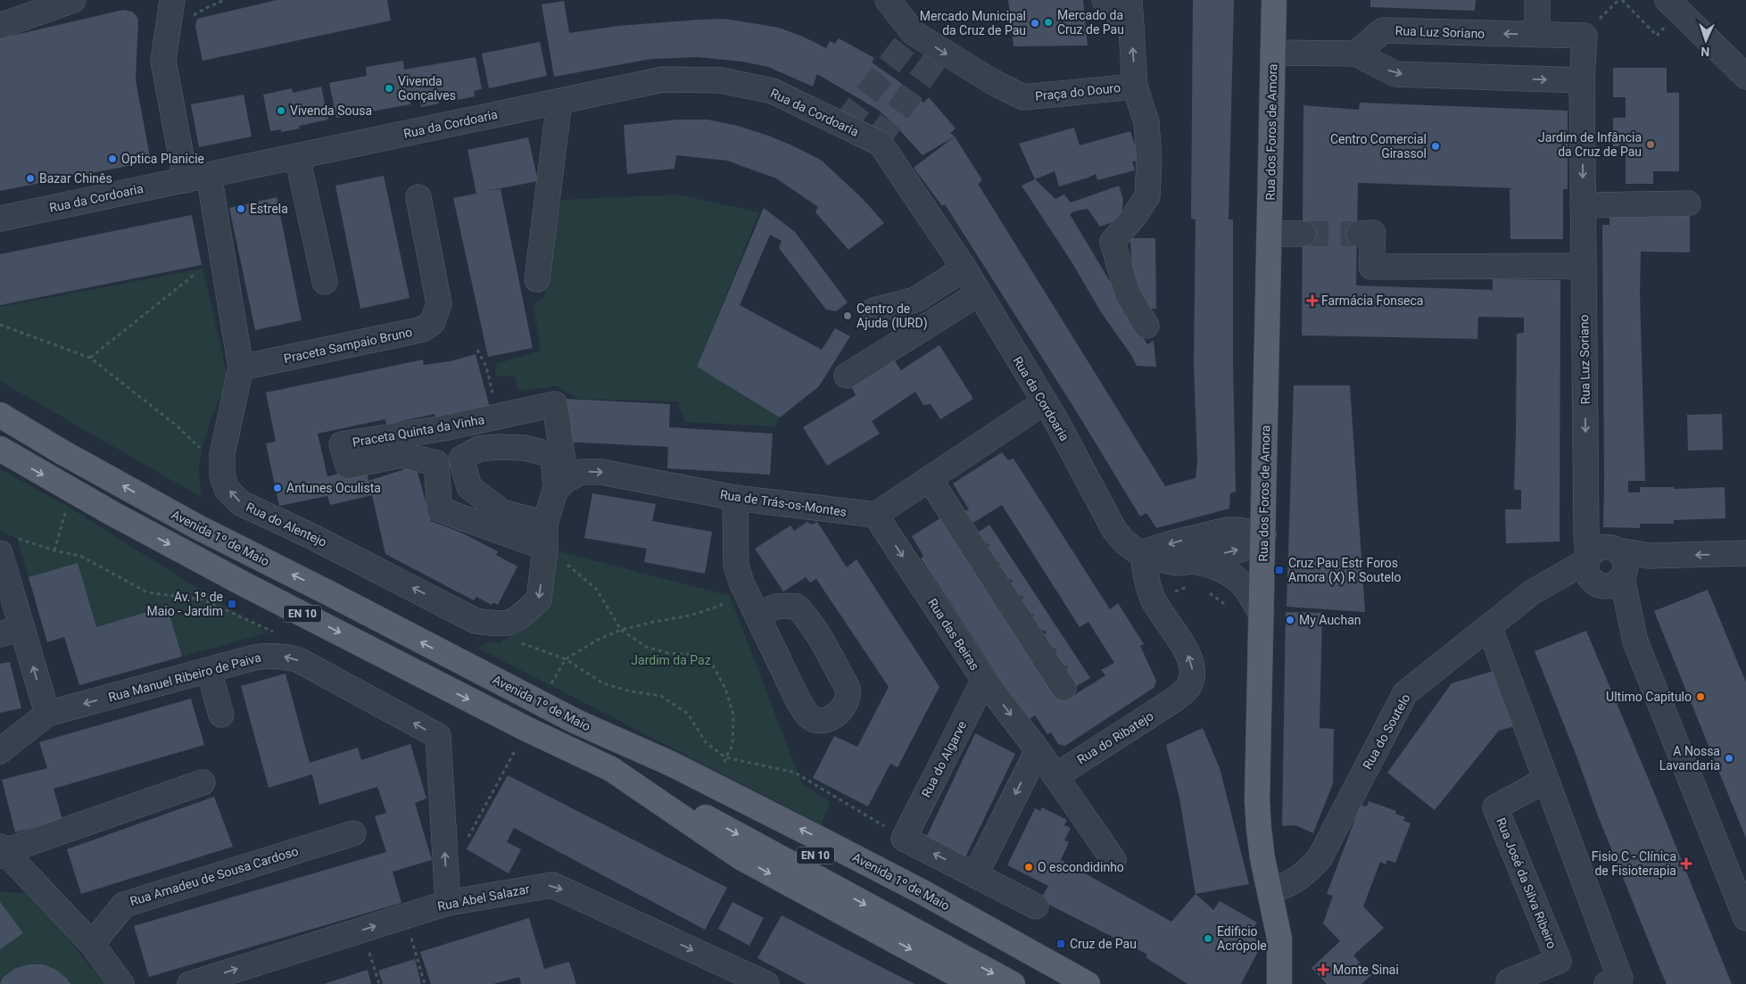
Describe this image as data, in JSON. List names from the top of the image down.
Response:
{
  "streets": {
    "main road": ["Rua dos Foros de Amora", "Avenida 1º de Maio", "EN 10"],
    "street": [
      "Rua Luz Soriano",
      "Praça do Douro",
      "Rua da Cordoaria",
      "Praceta Sampaio Bruno",
      "Praceta Quinta da Vinha",
      "Rua de Trás-os-Montes",
      "Rua do Alentejo",
      "Rua das Beiras",
      "Rua Manuel Ribeiro de Paiva",
      "Rua do Soutelo",
      "Rua do Ribatejo",
      "Rua do Algarve",
      "Rua Amadeu de Sousa Cardoso",
      "Rua José da Silva Ribeiro",
      "Rua Abel Salazar"
    ]
  },
  "crossings": [
    ["Rua Luz Soriano", "Rua do Soutelo"],
    ["Rua da Cordoaria", "Rua do Alentejo"],
    ["Rua da Cordoaria", "Rua do Ribatejo"],
    ["Rua dos Foros de Amora", "Rua do Soutelo"],
    ["Praceta Sampaio Bruno", "Rua do Alentejo"],
    ["Praceta Quinta da Vinha", "Rua de Trás-os-Montes"],
    ["Praceta Quinta da Vinha", "Rua do Alentejo"],
    ["Rua de Trás-os-Montes", "Rua das Beiras"],
    ["Avenida 1º de Maio", "EN 10"],
    ["Rua das Beiras", "Rua do Ribatejo"],
    ["Rua das Beiras", "Rua do Algarve"],
    ["Rua Manuel Ribeiro de Paiva", "Rua Abel Salazar"]
  ],
  "one_way": ["Rua de Trás-os-Montes", "Rua Abel Salazar"],
  "parks": ["Jardim da Paz"],
  "places": {
    "other": [
      "Mercado da Cruz de Pau",
      "Mercado Municipal da Cruz de Pau",
      "Vivenda Gonçalves",
      "Vivenda Sousa",
      "Jardim de Infância da Cruz de Pau",
      "Centro Comercial Girassol",
      "Optica Planicie",
      "Bazar Chinês",
      "Estrela",
      "Centro de Ajuda (IURD)",
      "Antunes Oculista",
      "My Auchan",
      "Ultimo Capitulo",
      "A Nossa Lavandaria",
      "O escondidinho",
      "Edificio Acrópole"
    ],
    "health": ["Farmácia Fonseca", "Fisio C - Clínica de Fisioterapia", "Monte Sinai"],
    "transit": ["Cruz Pau Estr Foros Amora (X) R Soutelo", "Av. 1º de Maio - Jardim", "Cruz de Pau"]
  },
  "north": "bottom"
}
